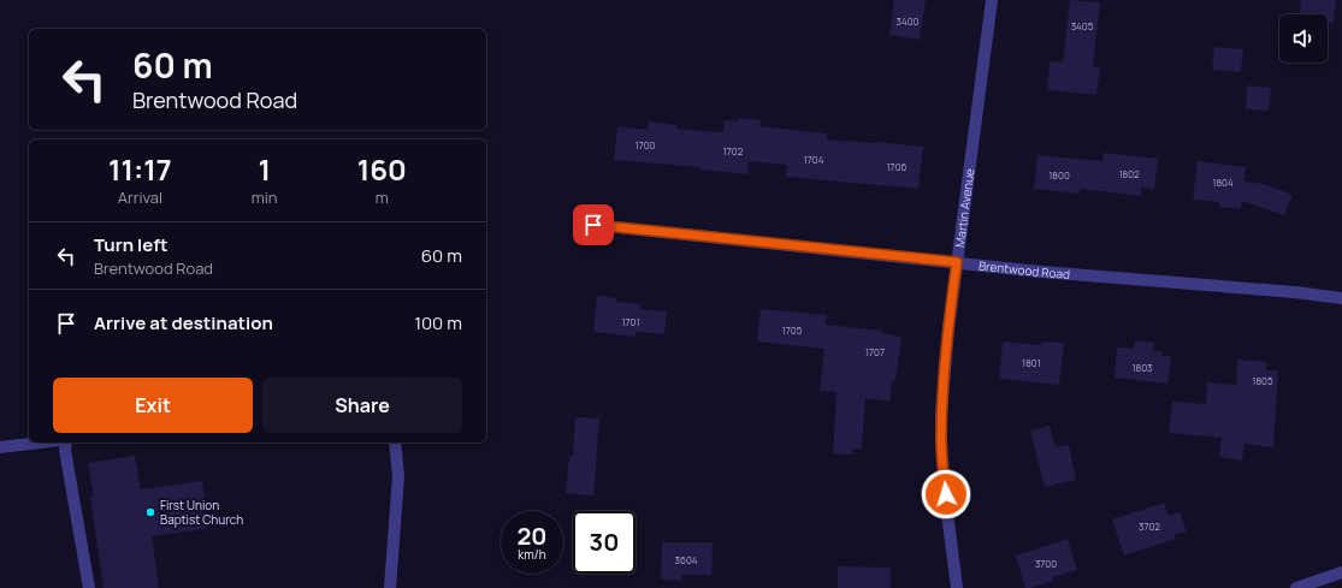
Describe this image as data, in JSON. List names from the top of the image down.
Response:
{
  "streets": {
    "street": ["Martin Avenue", "Brentwood Road"]
  },
  "crossings": [
    ["Martin Avenue", "Brentwood Road"]
  ],
  "places": ["First Union Baptist Church"],
  "house_numbers": [
    "3400",
    "3405",
    "1700",
    "1702",
    "1704",
    "1706",
    "1802",
    "1800",
    "1804",
    "1701",
    "1705",
    "1707",
    "1801",
    "1803",
    "1805",
    "3702",
    "3604",
    "3700"
  ],
  "page": {
    "turn": ["60 m", "Brentwood Road"],
    "eta": [
      "11:17",
      "Arrival",
      "1",
      "min",
      "160",
      "m"
    ],
    "list": [
      {
        "name": "Turn left",
        "note": "Brentwood Road",
        "value": "60 m"
      },
      {
        "name": "Arrive at destination",
        "value": "100 m"
      }
    ],
    "buttons": ["Exit", "Share"],
    "speed": "20 km/h",
    "limit": "30"
  }
}
